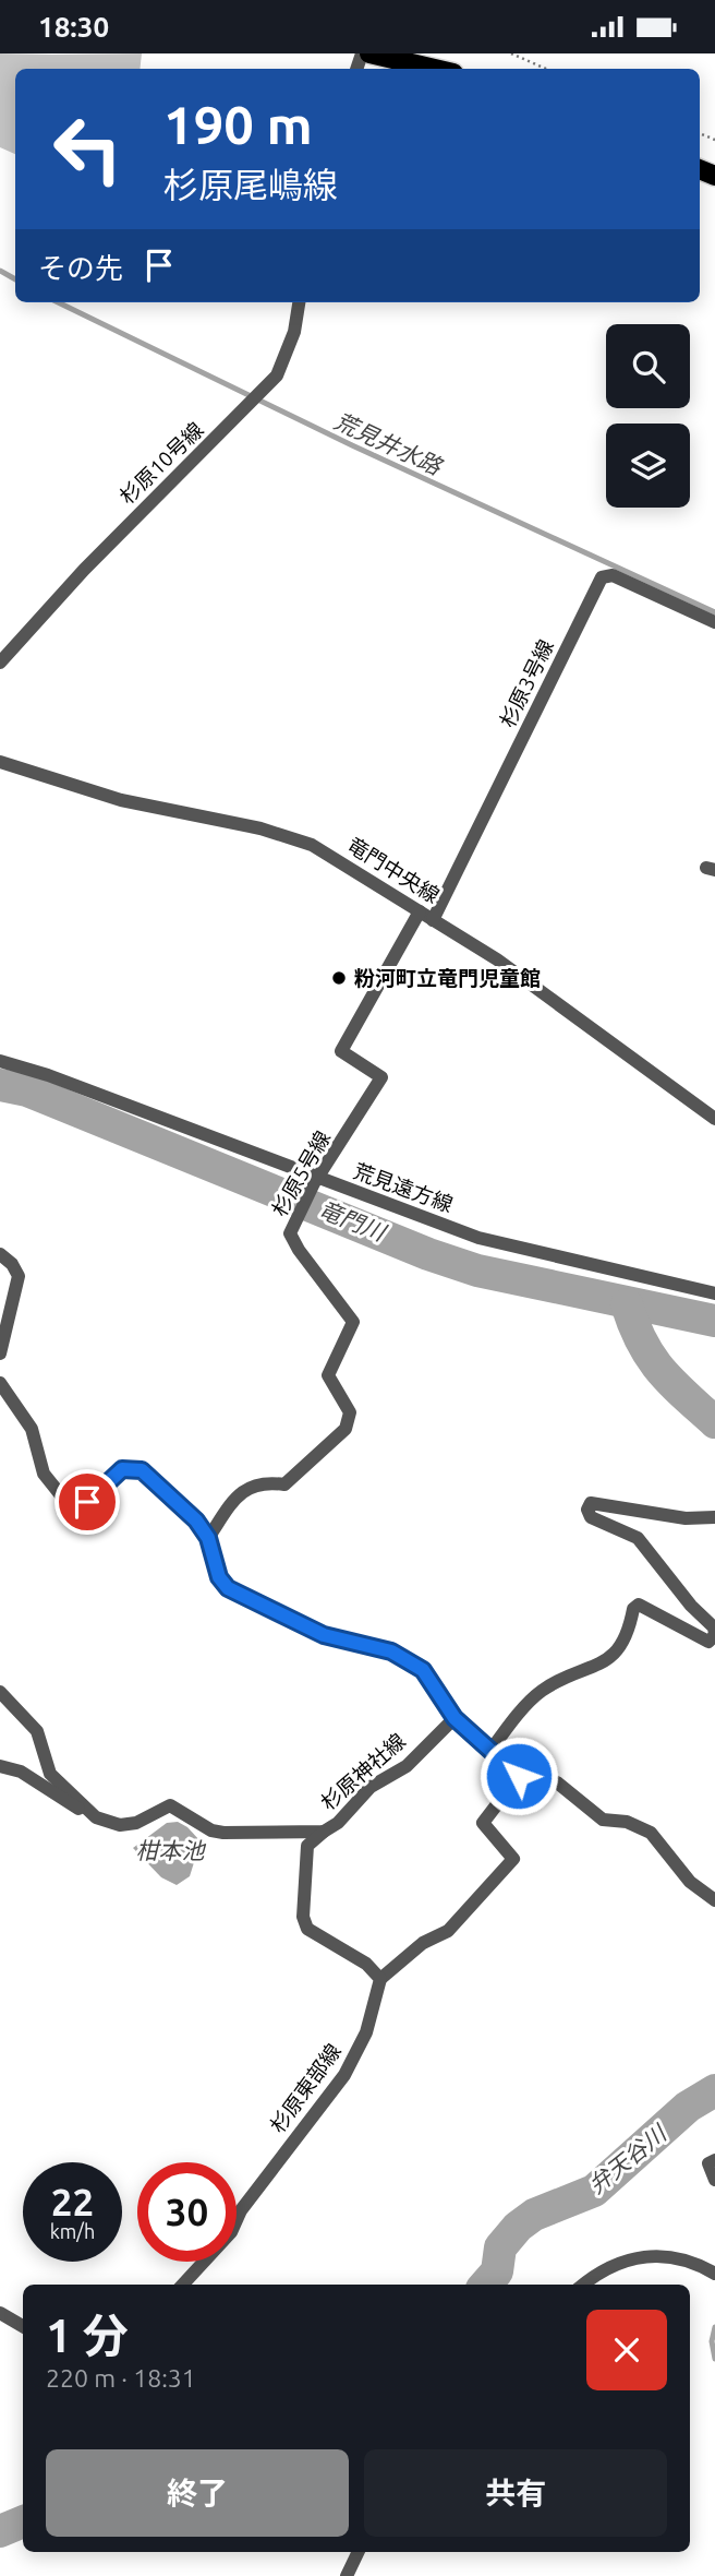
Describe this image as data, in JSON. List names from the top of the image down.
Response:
{
  "streets": {
    "street": [
      "杉原10号線",
      "杉原3号線",
      "竜門中央線",
      "杉原5号線",
      "荒見遠方線",
      "杉原神社線",
      "杉原東部線"
    ]
  },
  "crossings": [
    ["杉原3号線", "竜門中央線"],
    ["竜門中央線", "杉原5号線"],
    ["杉原5号線", "荒見遠方線"]
  ],
  "water": [
    "荒見井水路",
    "竜門川",
    "柑本池",
    "弁天谷川"
  ],
  "places": ["粉河町立竜門児童館"],
  "page": {
    "status": "18:30",
    "turn": ["190 m", "杉原尾嶋線"],
    "then": "その先",
    "speed": "22 km/h",
    "limit": "30",
    "heading": ["1 分", "220 m · 18:31"],
    "buttons": ["終了", "共有"]
  }
}
